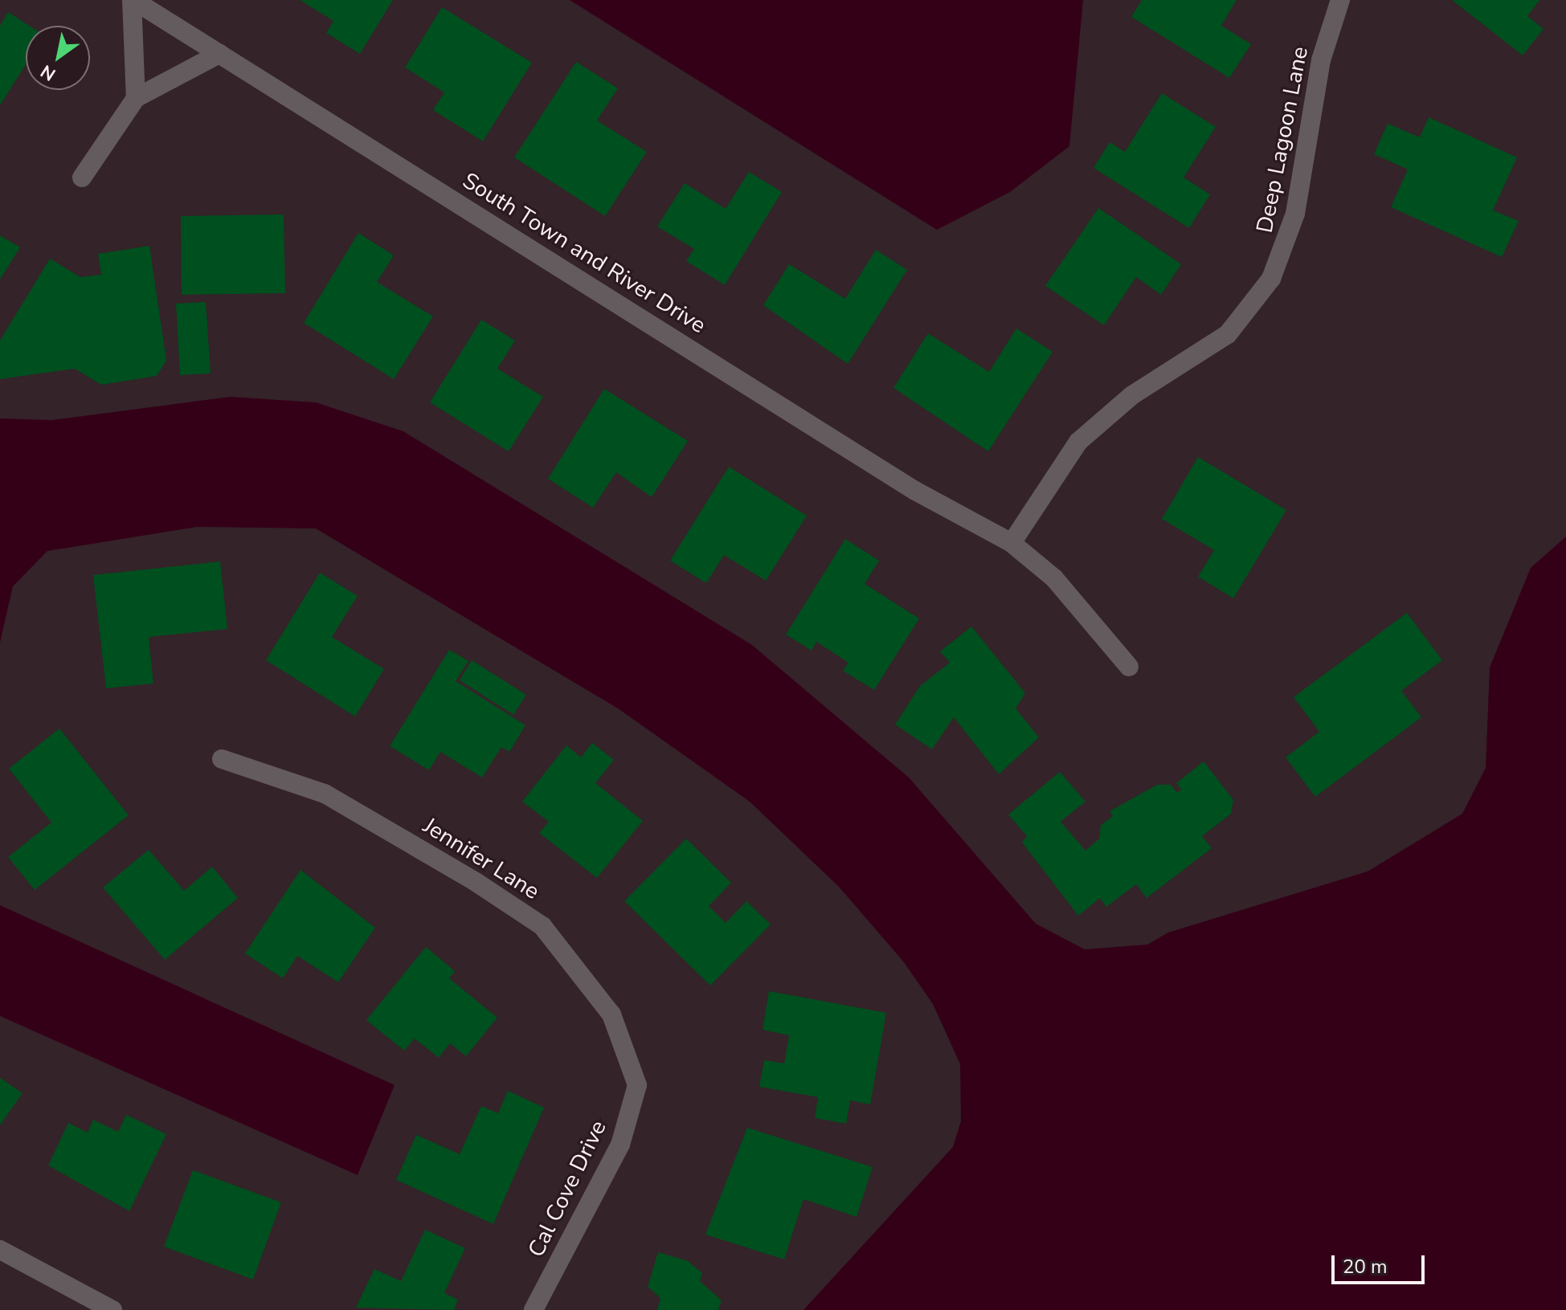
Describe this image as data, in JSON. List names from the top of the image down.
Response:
{
  "streets": {
    "street": [
      "Deep Lagoon Lane",
      "South Town and River Drive",
      "Jennifer Lane",
      "Cal Cove Drive"
    ]
  },
  "crossings": [
    ["Deep Lagoon Lane", "South Town and River Drive"],
    ["Jennifer Lane", "Cal Cove Drive"]
  ],
  "scale_bar": "20 m",
  "north": "bottom left"
}
